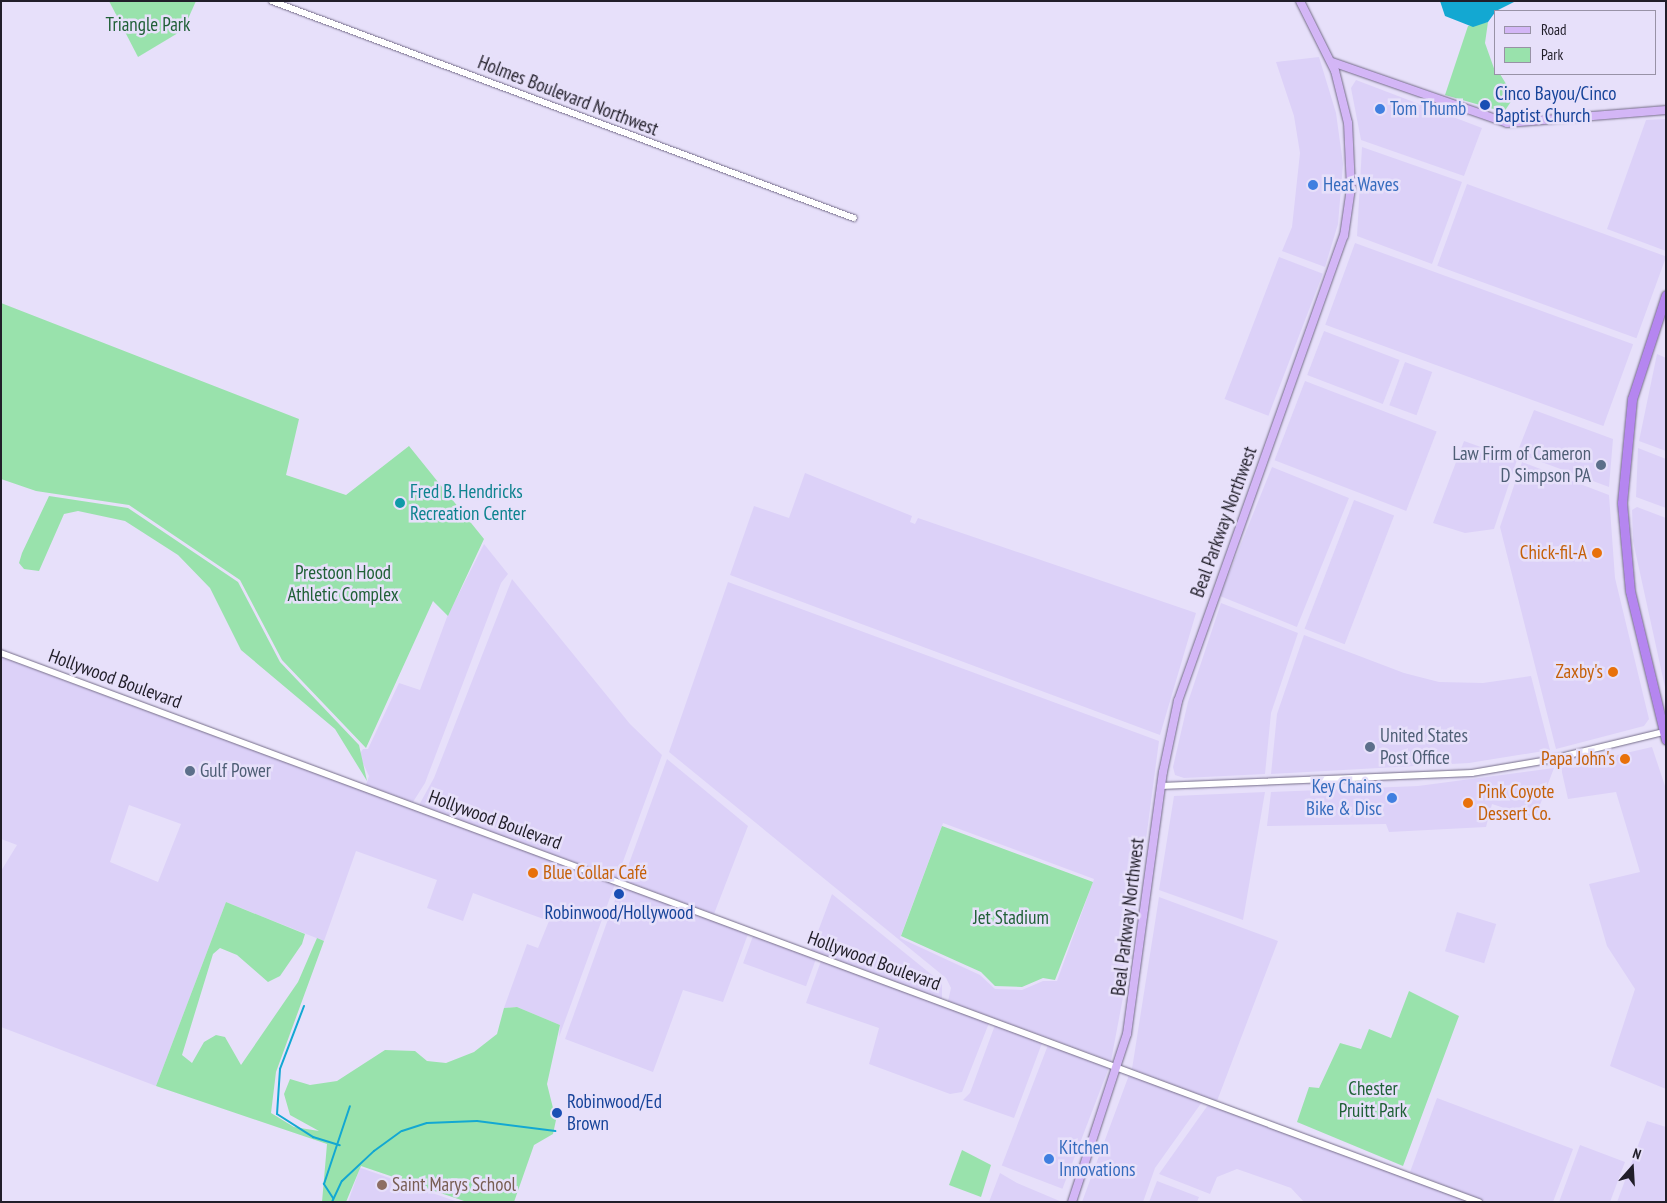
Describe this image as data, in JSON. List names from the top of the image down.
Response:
{
  "streets": {
    "main road": ["Beal Parkway Northwest"],
    "street": ["Holmes Boulevard Northwest", "Hollywood Boulevard"]
  },
  "crossings": [
    ["Beal Parkway Northwest", "Hollywood Boulevard"]
  ],
  "parks": [
    "Triangle Park",
    "Prestoon Hood Athletic Complex",
    "Jet Stadium",
    "Chester Pruitt Park"
  ],
  "places": [
    "Cinco Bayou/Cinco Baptist Church",
    "Tom Thumb",
    "Heat Waves",
    "Law Firm of Cameron D Simpson PA",
    "Fred B. Hendricks Recreation Center",
    "Chick-fil-A",
    "Zaxby's",
    "United States Post Office",
    "Papa John's",
    "Gulf Power",
    "Key Chains Bike & Disc",
    "Pink Coyote Dessert Co.",
    "Blue Collar Café",
    "Robinwood/Hollywood",
    "Robinwood/Ed Brown",
    "Kitchen Innovations",
    "Saint Marys School"
  ],
  "legend": ["Road", "Park"],
  "north": "top"
}
